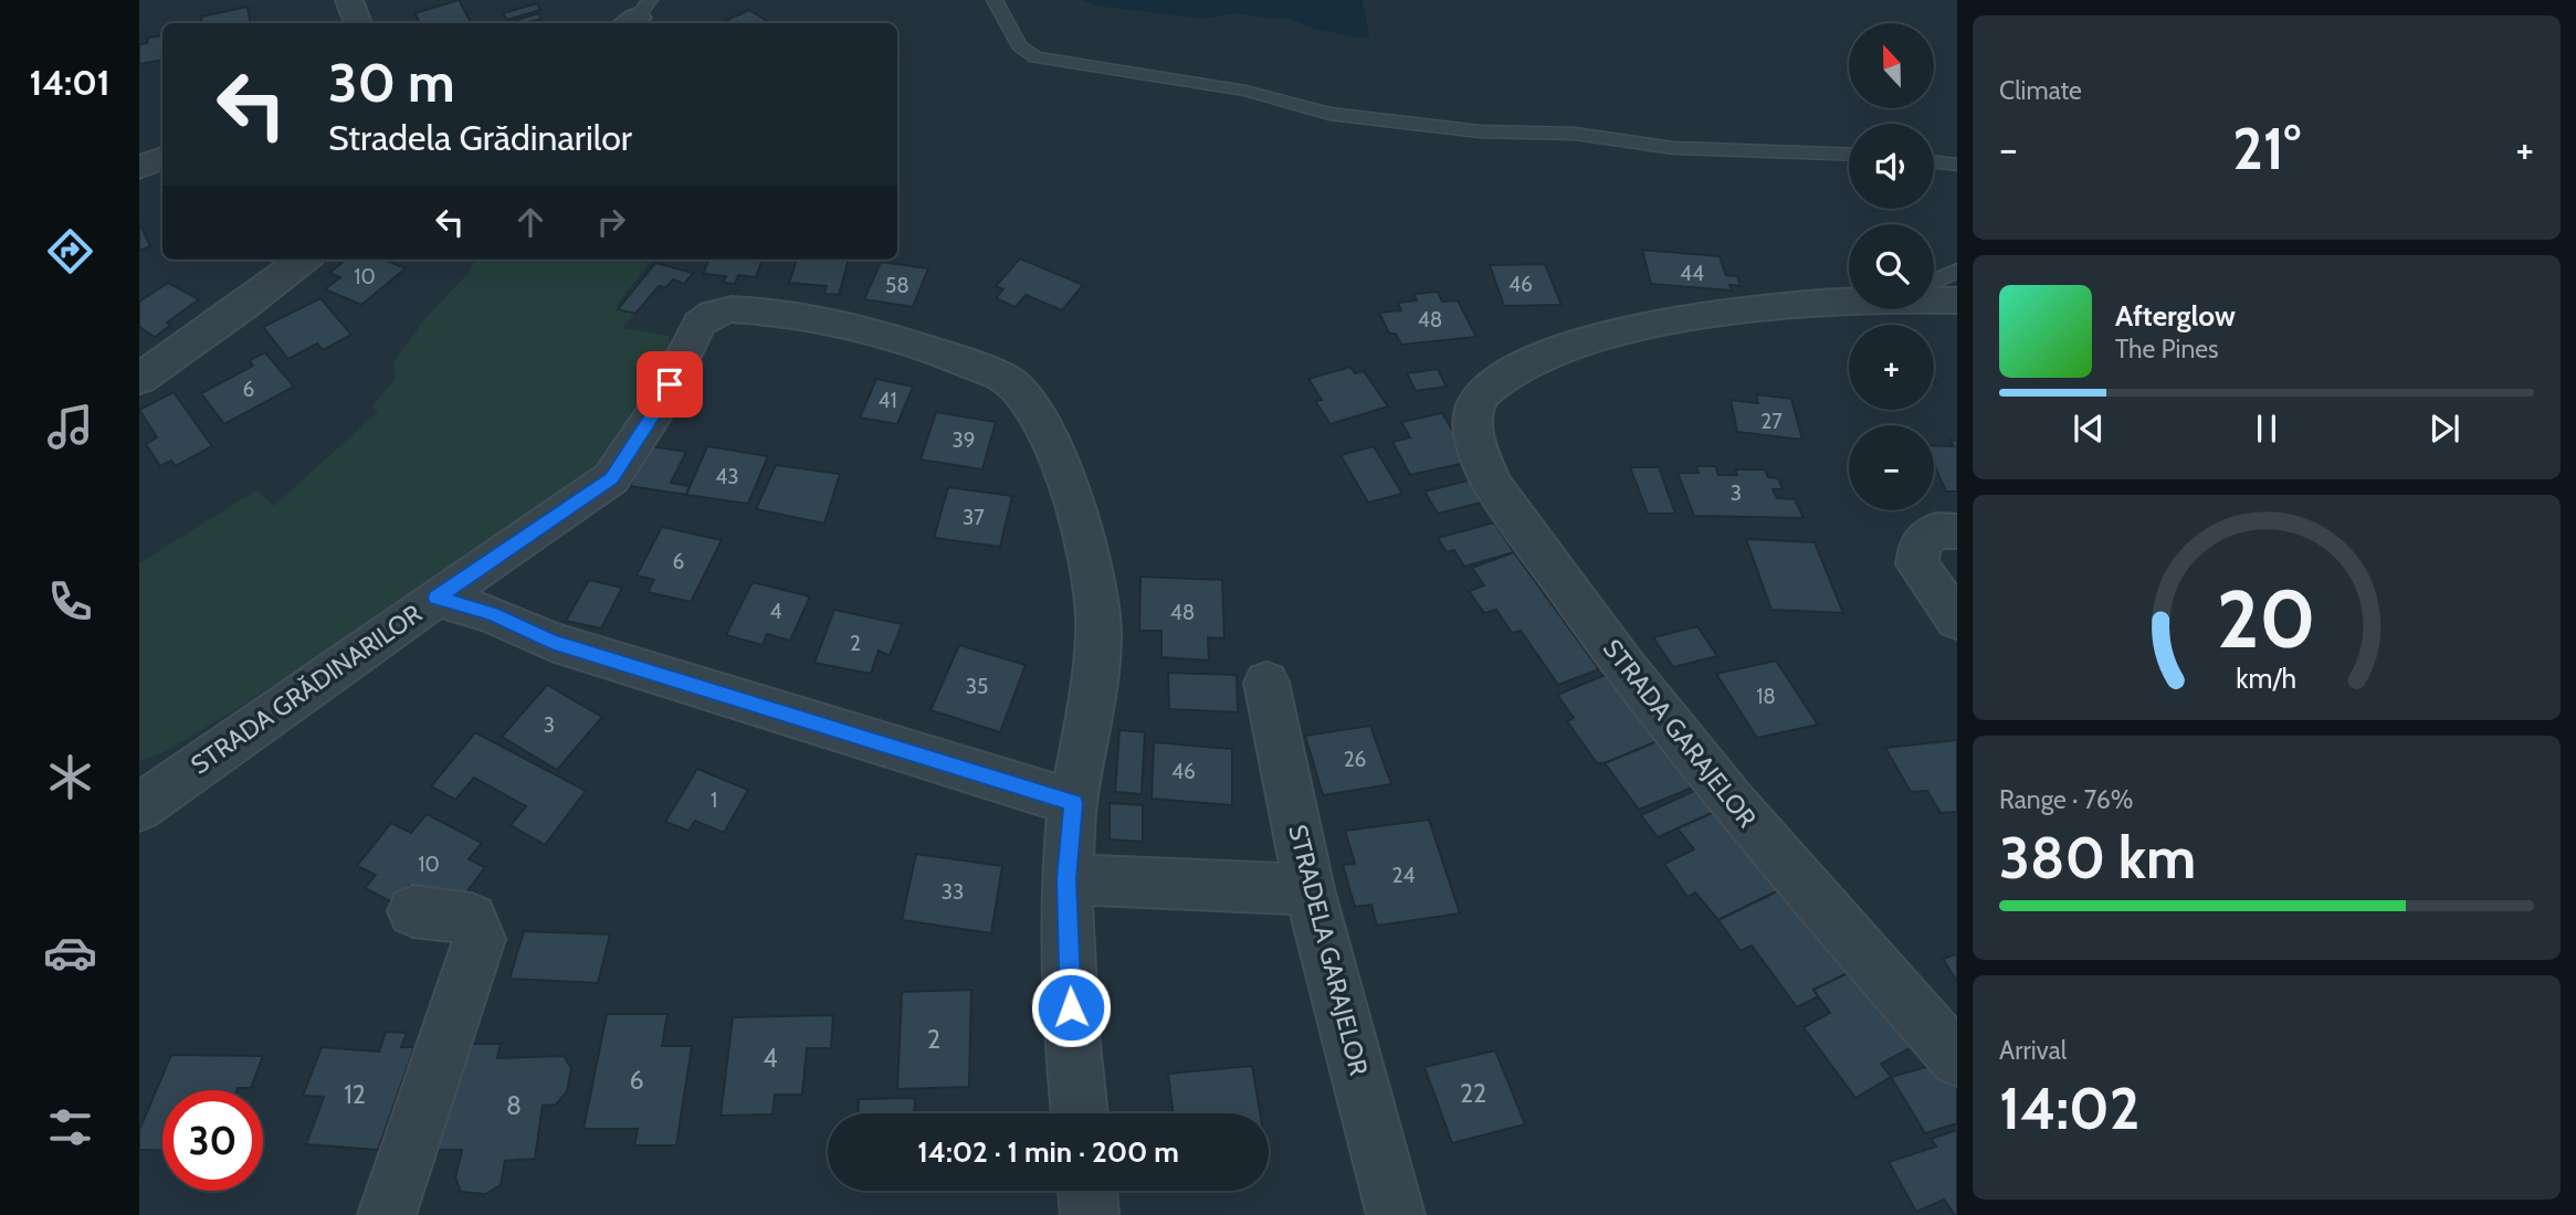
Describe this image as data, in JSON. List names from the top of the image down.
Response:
{
  "streets": {
    "street": ["STRADA GRĂDINARILOR", "STRADA GARAJELOR", "STRADELA GARAJELOR"]
  },
  "house_numbers": [
    "44",
    "10",
    "46",
    "58",
    "48",
    "6",
    "41",
    "27",
    "39",
    "43",
    "3",
    "37",
    "6",
    "4",
    "48",
    "2",
    "35",
    "18",
    "3",
    "26",
    "46",
    "1",
    "10",
    "24",
    "33",
    "2",
    "4",
    "6",
    "22",
    "12",
    "8"
  ],
  "north": "top",
  "page": {
    "tabs": "14:01",
    "tile": [
      "Climate",
      ["Range · 76%", "380 km"],
      ["Arrival", "14:02"]
    ],
    "map_buttons": ["+", "−"],
    "turn": ["30 m", "Stradela Grădinarilor"],
    "heat": ["−", "21°", "+"],
    "song": ["Afterglow", "The Pines"],
    "limit": "30",
    "trip": "14:02 · 1 min · 200 m",
    "gauge": ["20", "km/h"]
  }
}
